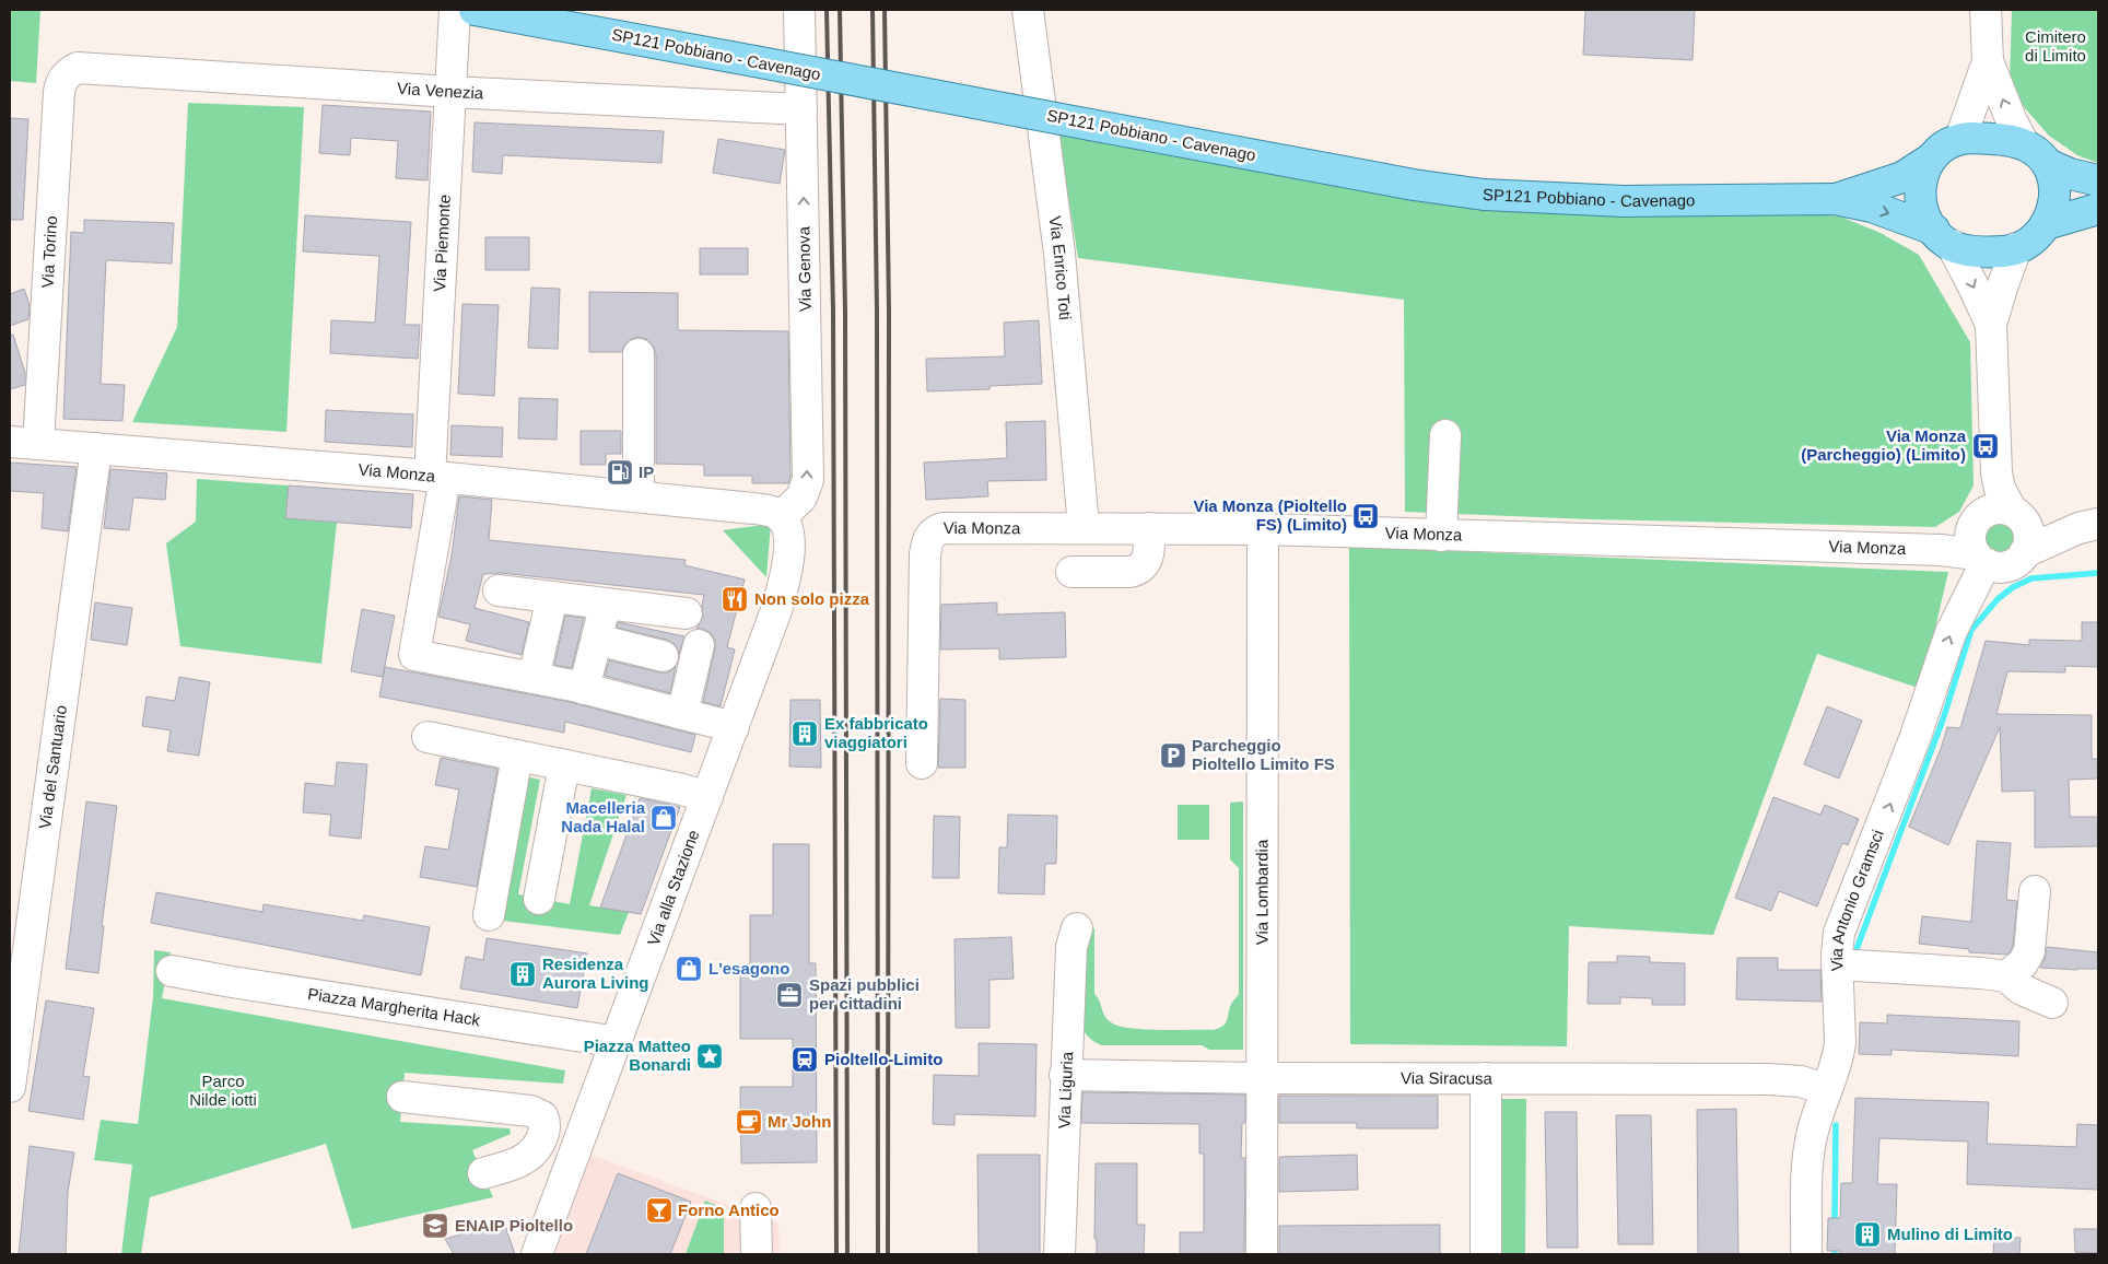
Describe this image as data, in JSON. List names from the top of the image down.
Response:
{
  "streets": {
    "main road": ["SP121 Pobbiano - Cavenago"],
    "street": [
      "Via Venezia",
      "Via Piemonte",
      "Via Torino",
      "Via Enrico Toti",
      "Via Genova",
      "Via Monza",
      "Via del Santuario",
      "Via alla Stazione",
      "Via Lombardia",
      "Via Antonio Gramsci",
      "Piazza Margherita Hack",
      "Via Siracusa",
      "Via Liguria"
    ]
  },
  "crossings": [
    ["Via Venezia", "Via Piemonte"],
    ["Via Venezia", "Via Torino"],
    ["Via Venezia", "Via Genova"],
    ["Via Piemonte", "Via Monza"],
    ["Via Torino", "Via Monza"],
    ["Via Enrico Toti", "Via Monza"],
    ["Via Genova", "Via Monza"],
    ["Via Genova", "Via alla Stazione"],
    ["Via Monza", "Via del Santuario"],
    ["Via Monza", "Via alla Stazione"],
    ["Via Monza", "Via Lombardia"],
    ["Via Monza", "Via Antonio Gramsci"],
    ["Via alla Stazione", "Piazza Margherita Hack"],
    ["Via Lombardia", "Via Siracusa"],
    ["Via Antonio Gramsci", "Via Siracusa"],
    ["Via Siracusa", "Via Liguria"]
  ],
  "one_way": ["Via Genova", "Via Antonio Gramsci"],
  "parks": ["Cimitero di Limito", "Parco Nilde iotti"],
  "places": {
    "bus stop": ["Via Monza (Parcheggio) (Limito)", "Via Monza (Pioltello FS) (Limito)"],
    "fuel station": ["IP"],
    "restaurant": ["Non solo pizza"],
    "building": ["Ex fabbricato viaggiatori", "Residenza Aurora Living", "Mulino di Limito"],
    "parking": ["Parcheggio Pioltello Limito FS"],
    "shop": ["Macelleria Nada Halal", "L'esagono"],
    "office": ["Spazi pubblici per cittadini"],
    "place": ["Piazza Matteo Bonardi"],
    "station": ["Pioltello-Limito"],
    "cafe": ["Mr John"],
    "bar": ["Forno Antico"],
    "school or university": ["ENAIP Pioltello"]
  }
}
